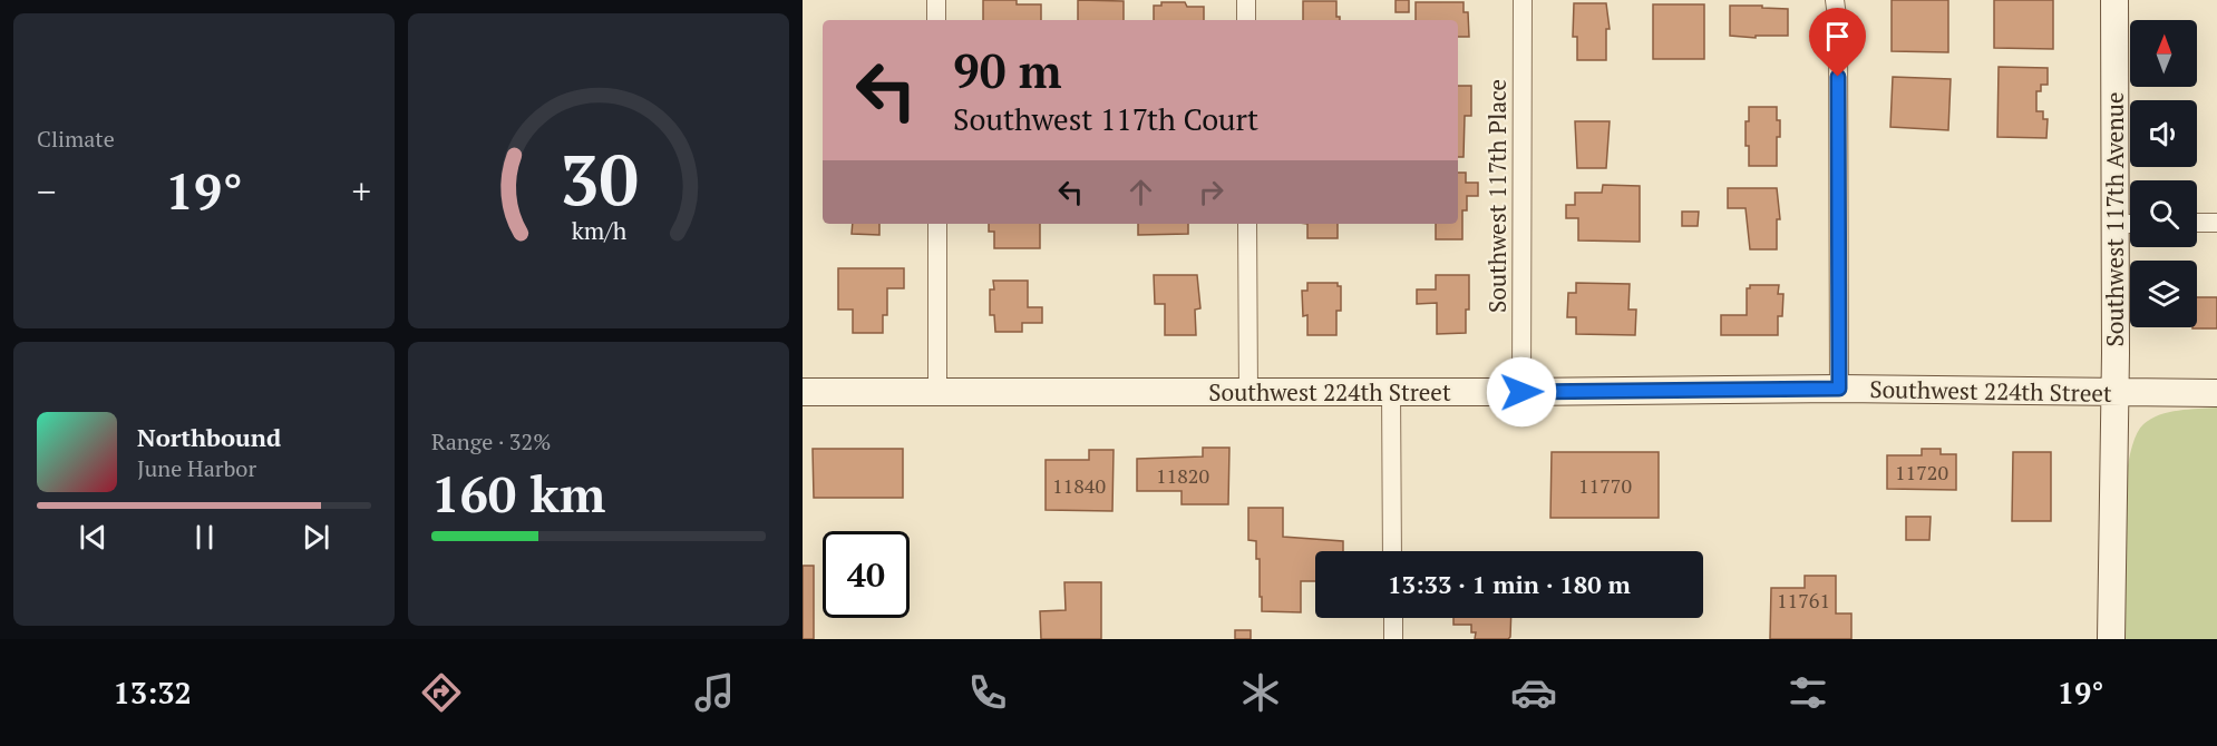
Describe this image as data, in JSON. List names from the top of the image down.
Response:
{
  "streets": {
    "street": ["Southwest 117th Place", "Southwest 117th Avenue", "Southwest 224th Street"]
  },
  "crossings": [
    ["Southwest 117th Place", "Southwest 224th Street"],
    ["Southwest 117th Avenue", "Southwest 224th Street"]
  ],
  "house_numbers": [
    "11720",
    "11820",
    "11840",
    "11770",
    "11761"
  ],
  "north": "top",
  "page": {
    "tile": [
      "Climate",
      ["Range · 32%", "160 km"]
    ],
    "turn": ["90 m", "Southwest 117th Court"],
    "heat": ["−", "19°", "+"],
    "song": ["Northbound", "June Harbor"],
    "limit": "40",
    "trip": "13:33 · 1 min · 180 m",
    "tabs": ["13:32", "19°"],
    "gauge": ["30", "km/h"]
  }
}
